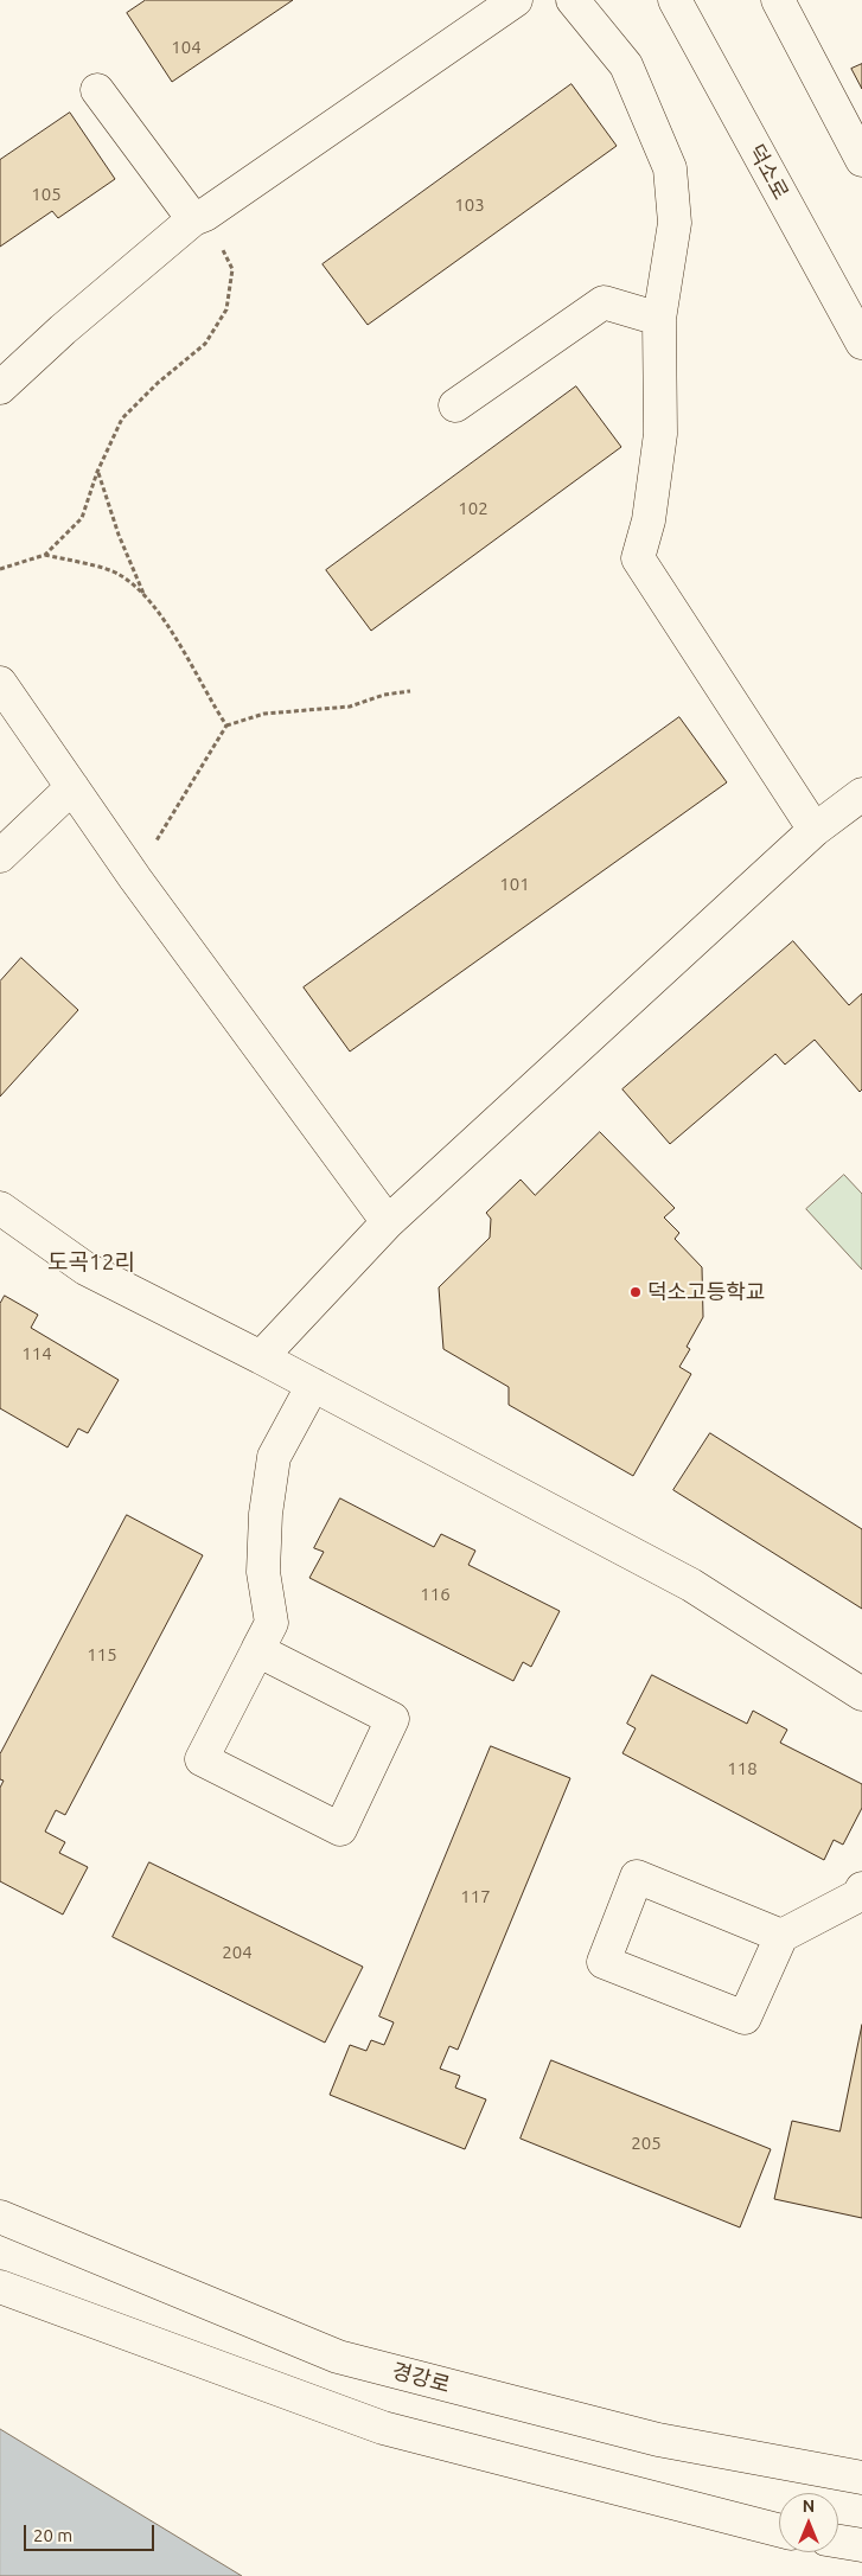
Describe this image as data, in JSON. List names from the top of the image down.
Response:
{
  "streets": {
    "main road": ["덕소로", "경강로"]
  },
  "districts": ["도곡12리"],
  "places": ["덕소고등학교"],
  "house_numbers": [
    "104",
    "105",
    "103",
    "102",
    "101",
    "114",
    "116",
    "115",
    "118",
    "117",
    "204",
    "205"
  ],
  "scale_bar": "20 m",
  "north": "top"
}
